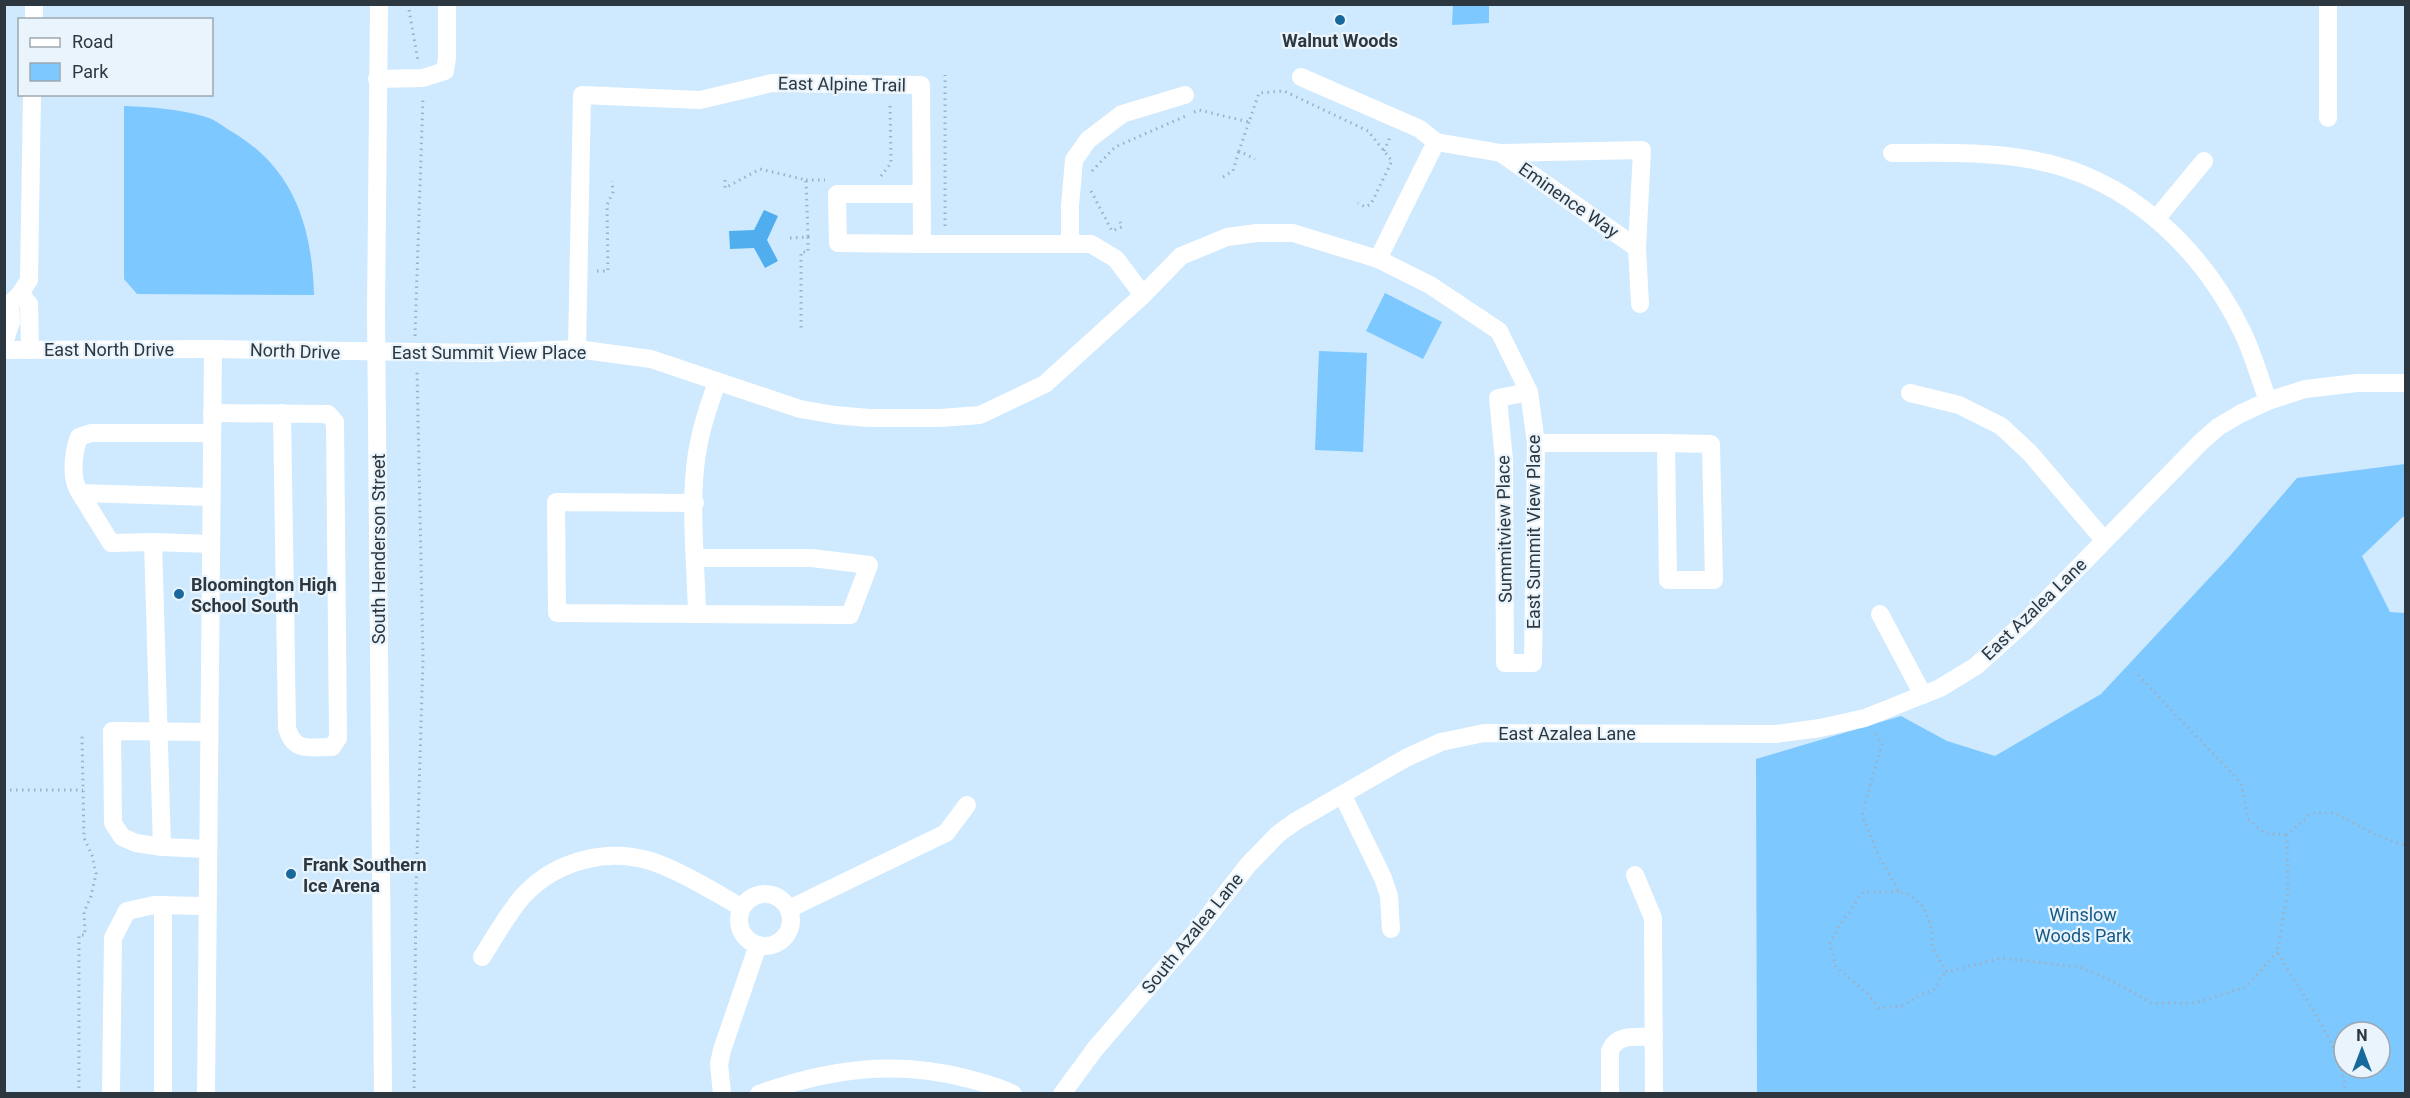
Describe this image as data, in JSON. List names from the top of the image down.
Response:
{
  "streets": {
    "street": [
      "East Alpine Trail",
      "Eminence Way",
      "East North Drive",
      "North Drive",
      "East Summit View Place",
      "Summitview Place",
      "South Henderson Street",
      "East Azalea Lane",
      "South Azalea Lane"
    ]
  },
  "crossings": [
    ["East Alpine Trail", "East Summit View Place"],
    ["East North Drive", "North Drive"],
    ["North Drive", "East Summit View Place"],
    ["North Drive", "South Henderson Street"],
    ["East Summit View Place", "Summitview Place"],
    ["East Summit View Place", "South Henderson Street"],
    ["East Azalea Lane", "South Azalea Lane"]
  ],
  "parks": ["Winslow Woods Park"],
  "places": ["Walnut Woods", "Bloomington High School South", "Frank Southern Ice Arena"],
  "legend": ["Road", "Park"],
  "north": "top"
}
